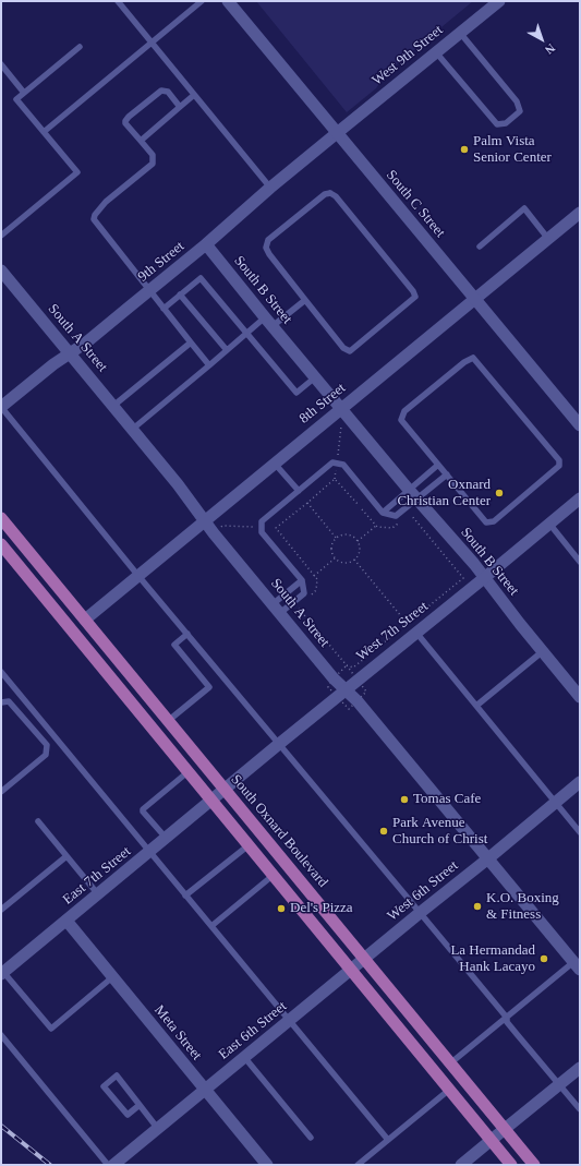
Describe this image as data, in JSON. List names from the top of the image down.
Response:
{
  "streets": {
    "main road": ["South Oxnard Boulevard"],
    "street": [
      "West 9th Street",
      "South C Street",
      "9th Street",
      "South B Street",
      "South A Street",
      "8th Street",
      "West 7th Street",
      "East 7th Street",
      "West 6th Street",
      "East 6th Street",
      "Meta Street"
    ]
  },
  "crossings": [
    ["West 9th Street", "South C Street"],
    ["West 9th Street", "9th Street"],
    ["South C Street", "9th Street"],
    ["South C Street", "8th Street"],
    ["9th Street", "South B Street"],
    ["9th Street", "South A Street"],
    ["South B Street", "8th Street"],
    ["South B Street", "West 7th Street"],
    ["South A Street", "8th Street"],
    ["South A Street", "West 7th Street"],
    ["South A Street", "West 6th Street"],
    ["8th Street", "South Oxnard Boulevard"],
    ["West 7th Street", "South Oxnard Boulevard"],
    ["West 7th Street", "East 7th Street"],
    ["South Oxnard Boulevard", "West 6th Street"],
    ["East 7th Street", "Meta Street"],
    ["West 6th Street", "East 6th Street"],
    ["East 6th Street", "Meta Street"]
  ],
  "places": [
    "Palm Vista Senior Center",
    "Oxnard Christian Center",
    "Tomas Cafe",
    "Park Avenue Church of Christ",
    "K.O. Boxing & Fitness",
    "Del's Pizza",
    "La Hermandad Hank Lacayo"
  ],
  "north": "bottom right"
}
